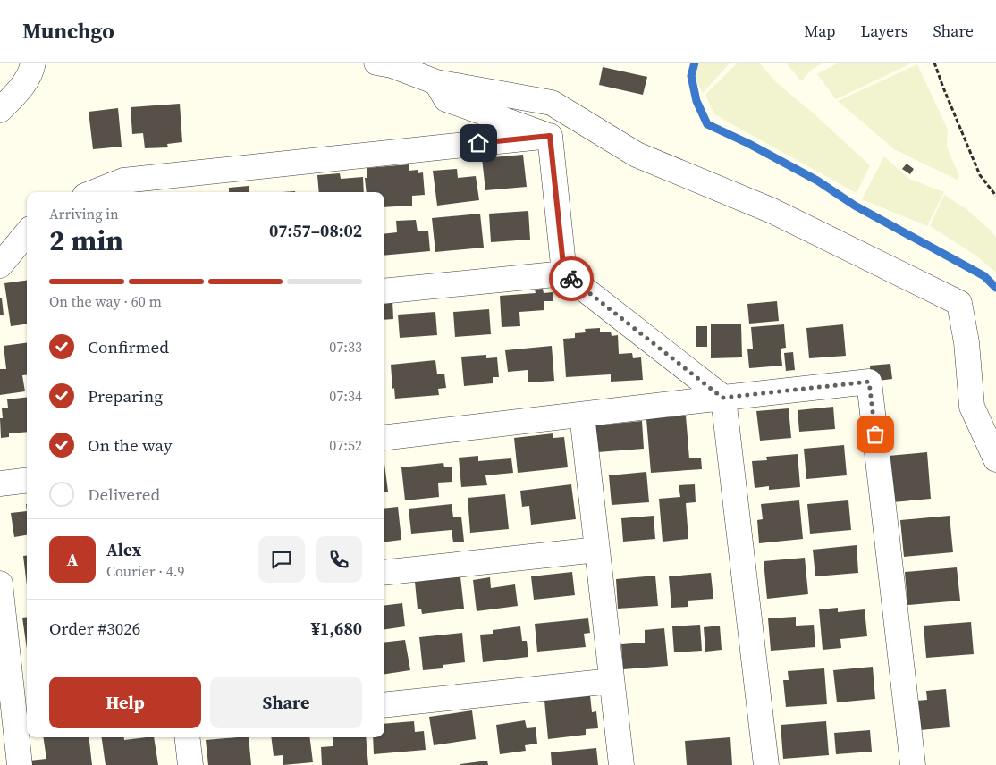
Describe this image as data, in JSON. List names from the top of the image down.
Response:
{
  "page": {
    "header": "Munchgo",
    "nav": ["Map", "Layers", "Share"],
    "heading": ["2 min", "Arriving in", "07:57–08:02"],
    "panel": [
      "Alex",
      "Courier · 4.9",
      "Order #3026",
      "¥1,680"
    ],
    "bar": "On the way · 60 m",
    "list": [
      ["Confirmed", "07:33"],
      ["Preparing", "07:34"],
      ["On the way", "07:52"],
      "Delivered"
    ],
    "round": "A",
    "buttons": ["Help", "Share"]
  }
}
